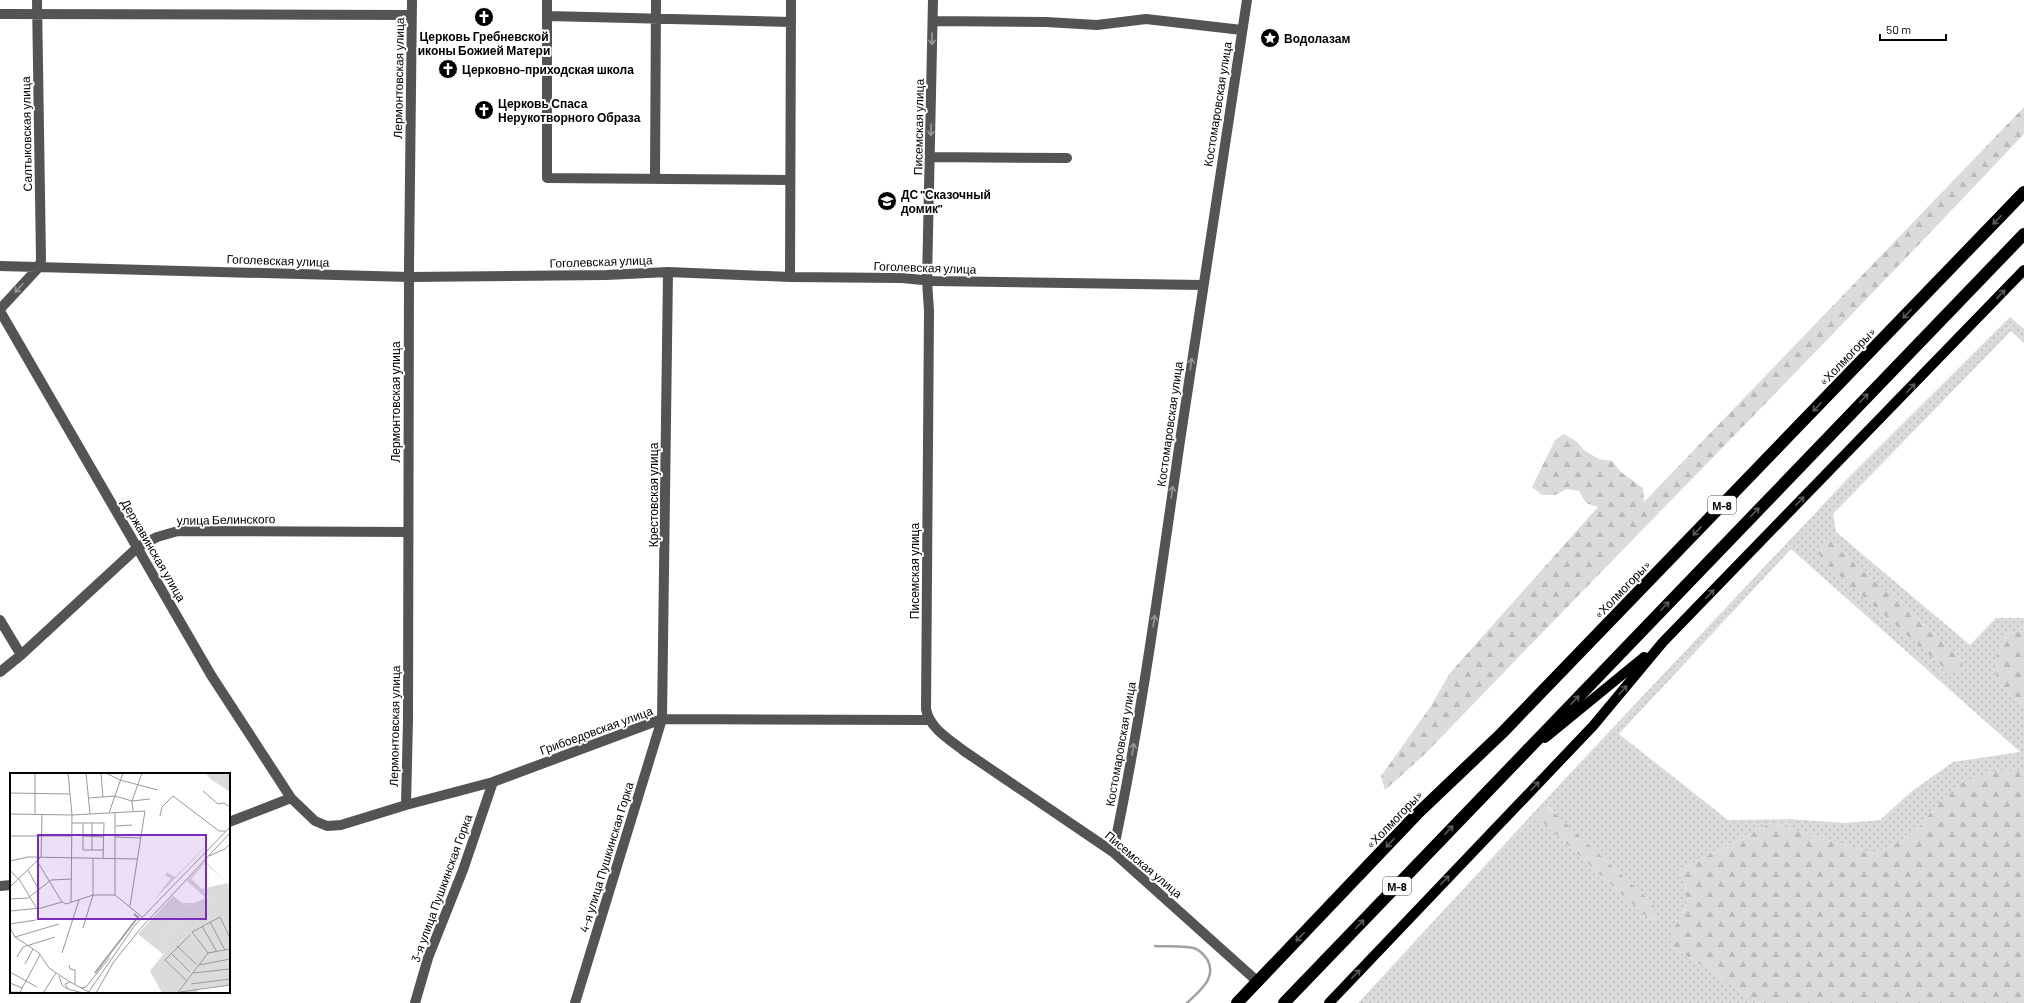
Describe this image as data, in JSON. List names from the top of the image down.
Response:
{
  "streets": {
    "highway": ["«Холмогоры»", "М-8"],
    "street": [
      "Лермонтовская улица",
      "Костомаровская улица",
      "Писемская улица",
      "Салтыковская улица",
      "Гоголевская улица",
      "Крестовская улица",
      "улица Белинского",
      "Державинская улица",
      "Грибоедовская улица",
      "4-я улица Пушкинская Горка",
      "3-я улица Пушкинская Горка"
    ]
  },
  "crossings": [
    ["Лермонтовская улица", "Гоголевская улица"],
    ["Лермонтовская улица", "улица Белинского"],
    ["Лермонтовская улица", "Грибоедовская улица"],
    ["Костомаровская улица", "Писемская улица"],
    ["Костомаровская улица", "Гоголевская улица"],
    ["Писемская улица", "Гоголевская улица"],
    ["Писемская улица", "«Холмогоры»"],
    ["Писемская улица", "Грибоедовская улица"],
    ["Салтыковская улица", "Гоголевская улица"],
    ["Гоголевская улица", "Крестовская улица"],
    ["Крестовская улица", "Грибоедовская улица"],
    ["Крестовская улица", "4-я улица Пушкинская Горка"],
    ["улица Белинского", "Державинская улица"],
    ["Державинская улица", "Грибоедовская улица"],
    ["Грибоедовская улица", "4-я улица Пушкинская Горка"],
    ["Грибоедовская улица", "3-я улица Пушкинская Горка"]
  ],
  "one_way": ["Костомаровская улица"],
  "places": {
    "church": ["Церковь Гребневской иконы Божией Матери", "Церковно-приходская школа", "Церковь Спаса Нерукотворного Образа"],
    "place": ["Водолазам"],
    "school or university": ["ДС \"Сказочный домик\""]
  },
  "scale_bar": "50 m"
}
